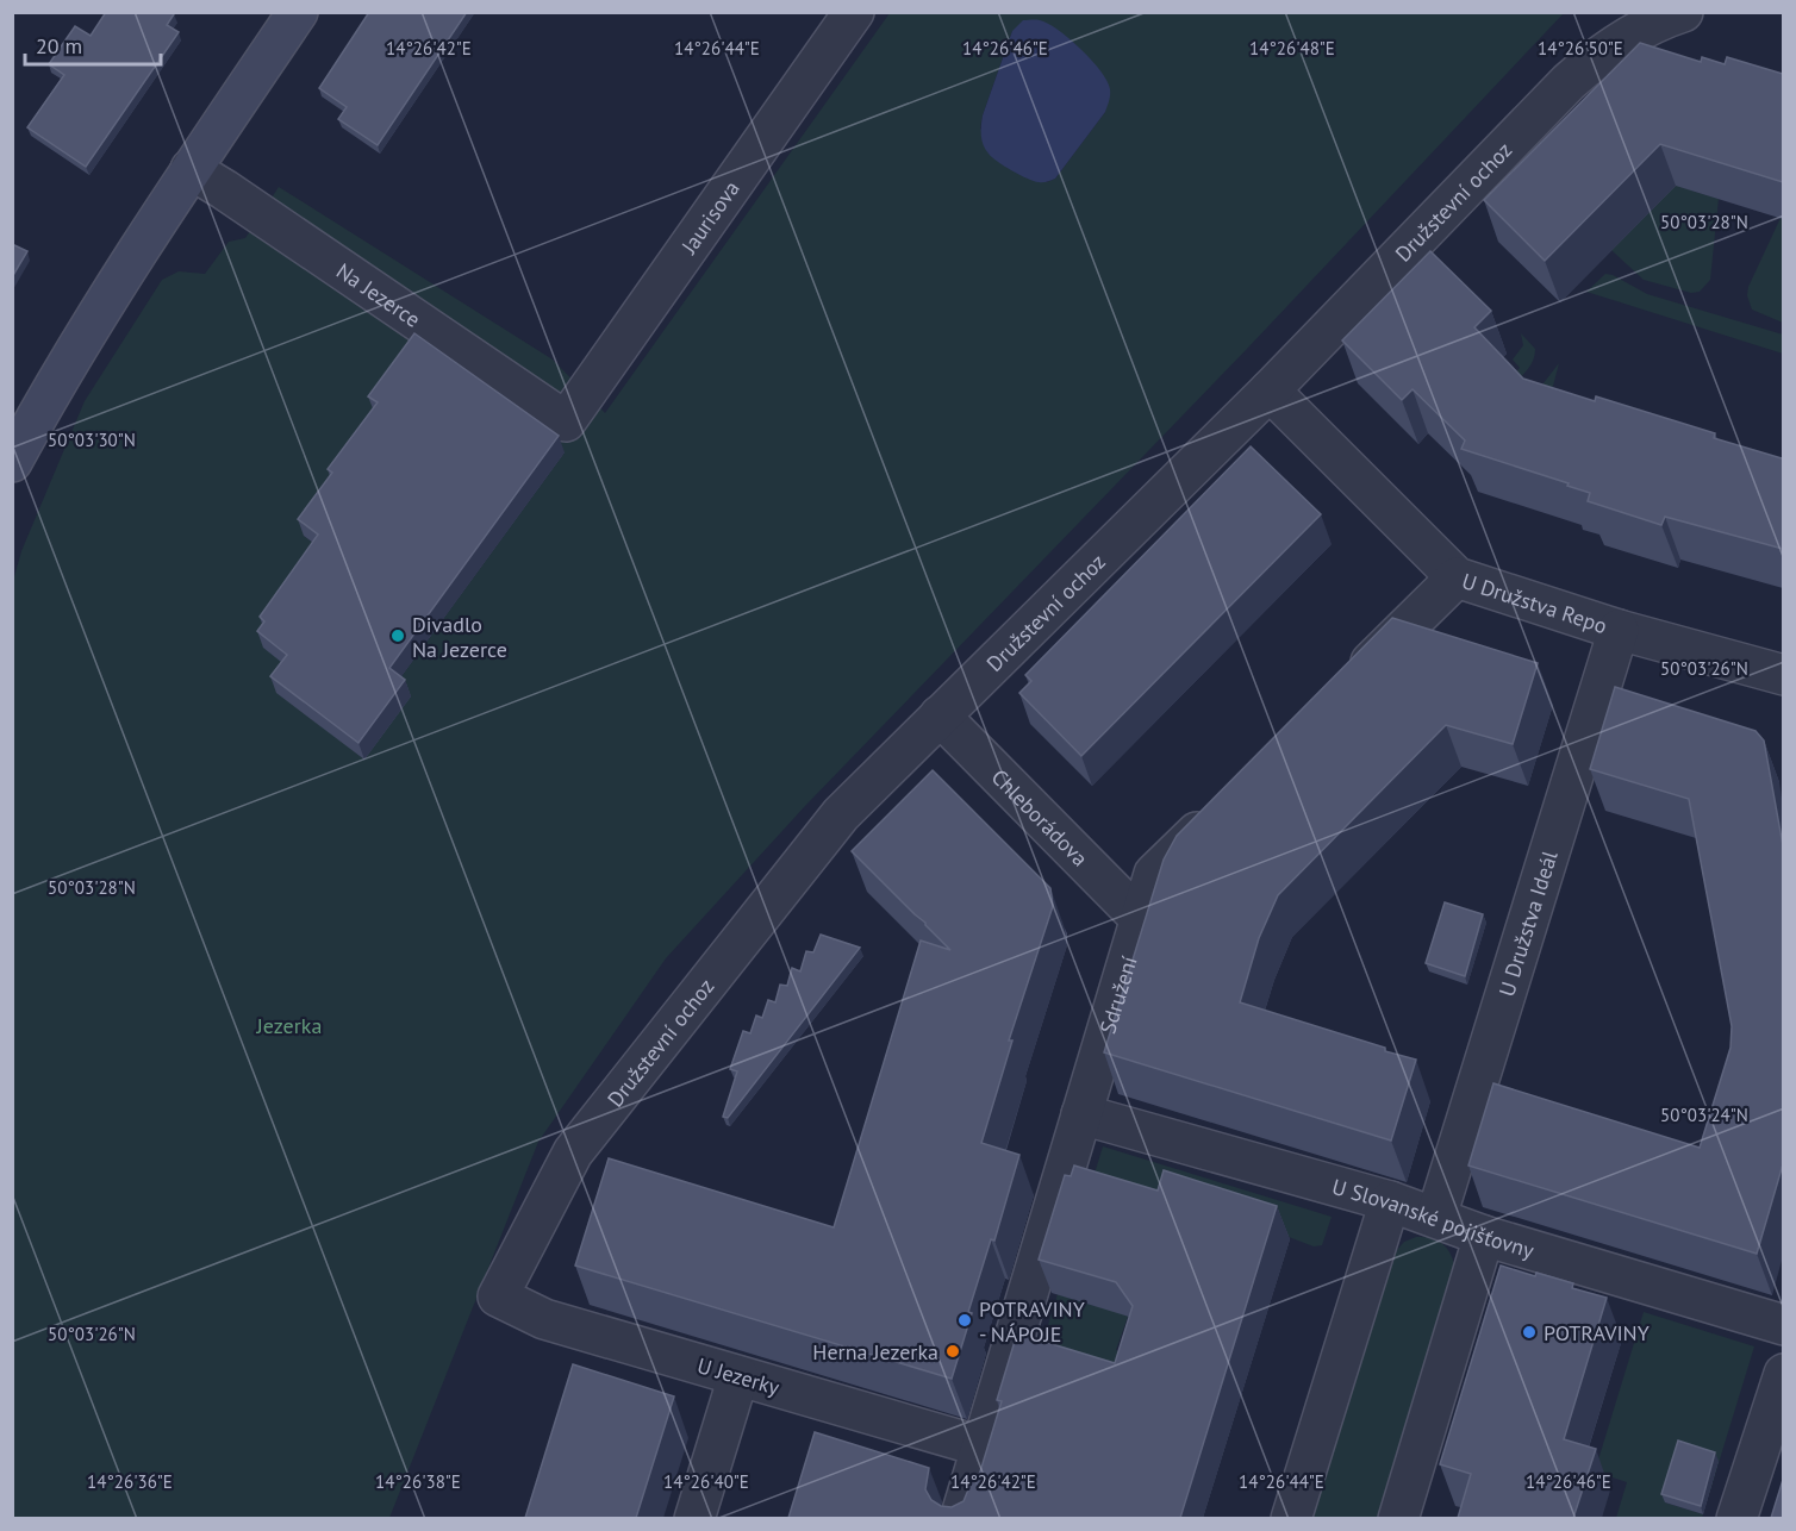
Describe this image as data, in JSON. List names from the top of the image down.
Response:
{
  "streets": {
    "street": [
      "Družstevní ochoz",
      "Jaurisova",
      "Na Jezerce",
      "U Družstva Repo",
      "Chleborádova",
      "U Družstva Ideál",
      "Sdružení",
      "U Slovanské pojišťovny",
      "U Jezerky"
    ]
  },
  "crossings": [
    ["Družstevní ochoz", "U Družstva Repo"],
    ["Družstevní ochoz", "Chleborádova"],
    ["Družstevní ochoz", "U Jezerky"],
    ["Jaurisova", "Na Jezerce"],
    ["U Družstva Repo", "U Družstva Ideál"],
    ["Chleborádova", "Sdružení"],
    ["U Družstva Ideál", "U Slovanské pojišťovny"],
    ["Sdružení", "U Slovanské pojišťovny"],
    ["Sdružení", "U Jezerky"]
  ],
  "parks": ["Jezerka"],
  "places": [
    "Divadlo Na Jezerce",
    "POTRAVINY - NÁPOJE",
    "POTRAVINY",
    "Herna Jezerka"
  ],
  "scale_bar": "20 m",
  "coordinates": [
    "14°26'42\"E",
    "14°26'44\"E",
    "14°26'46\"E",
    "14°26'48\"E",
    "14°26'50\"E",
    "50°03'28\"N",
    "50°03'30\"N",
    "50°03'26\"N",
    "50°03'24\"N",
    "14°26'36\"E",
    "14°26'38\"E",
    "14°26'40\"E"
  ]
}
